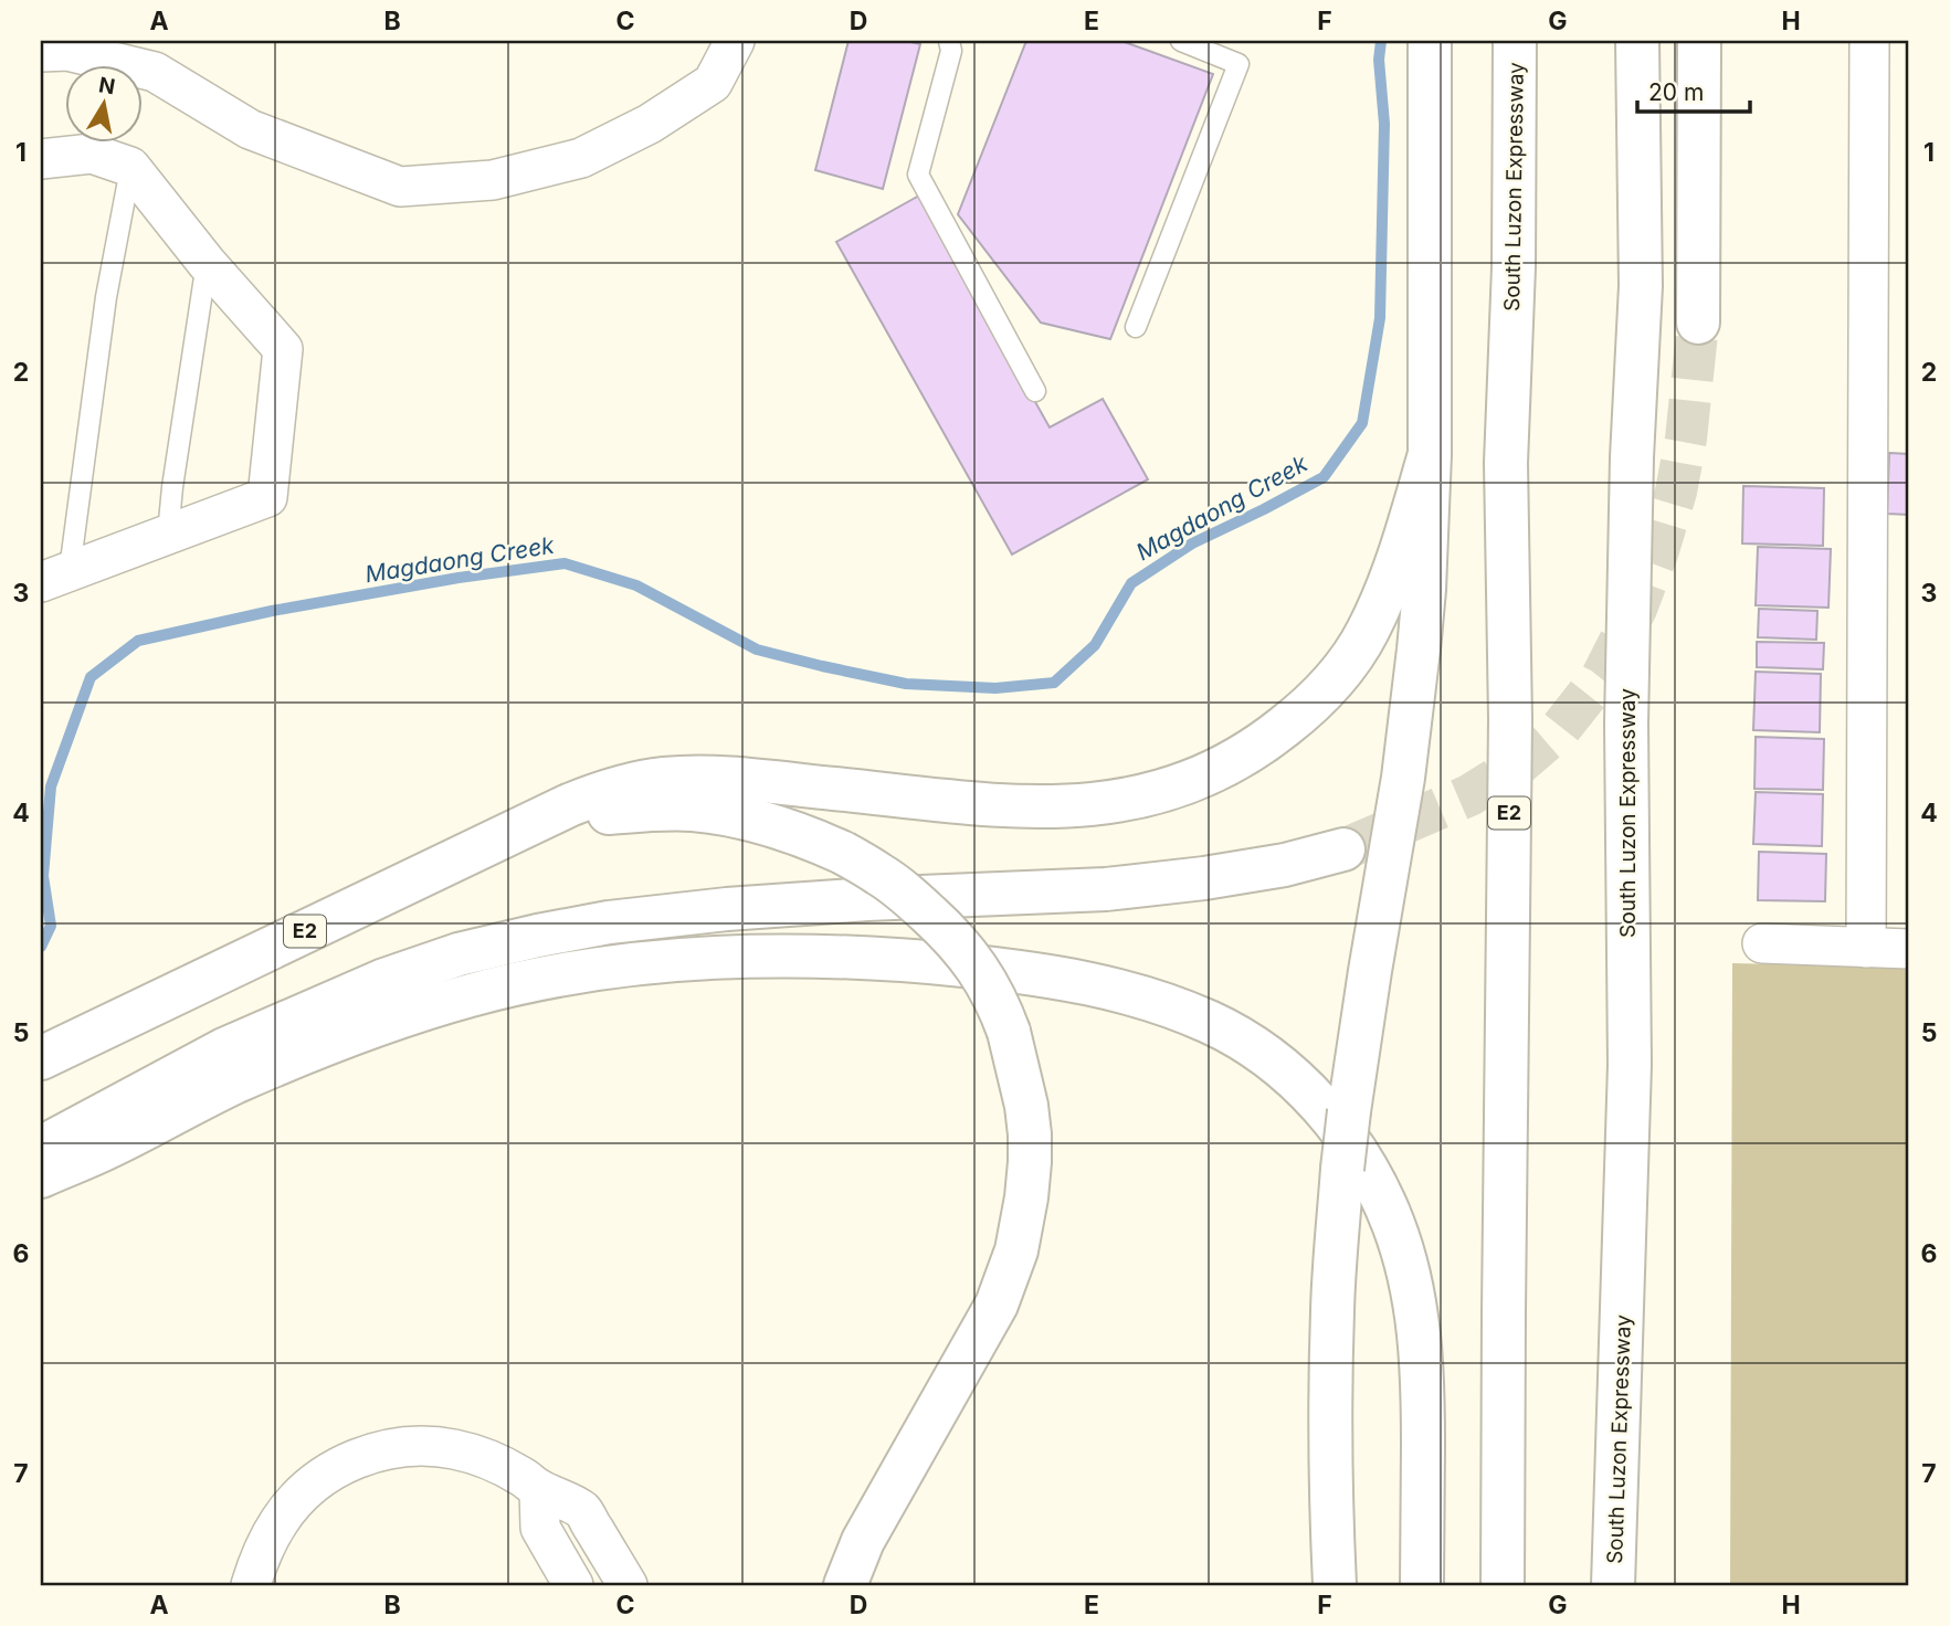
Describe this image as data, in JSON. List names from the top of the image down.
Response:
{
  "streets": {
    "highway": ["South Luzon Expressway", "E2"]
  },
  "water": ["Magdaong Creek"],
  "scale_bar": "20 m",
  "north": "top",
  "grid": {
    "columns": [
      "A",
      "B",
      "C",
      "D",
      "E",
      "F",
      "G",
      "H"
    ],
    "rows": [
      "1",
      "2",
      "3",
      "4",
      "5",
      "6",
      "7"
    ]
  }
}
